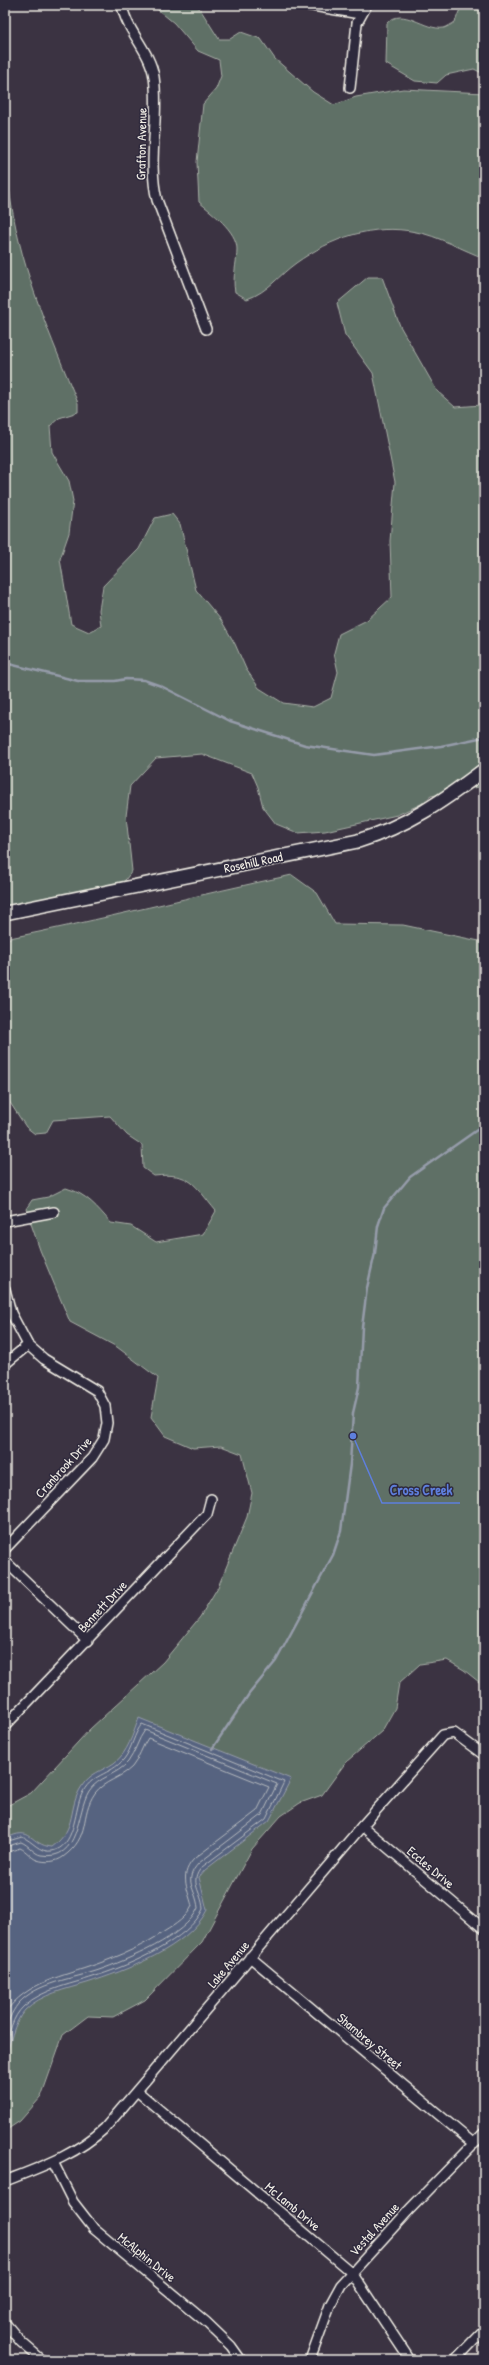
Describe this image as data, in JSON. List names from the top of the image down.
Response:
{
  "streets": {
    "main road": ["Rosehill Road"],
    "street": [
      "Grafton Avenue",
      "Cranbrook Drive",
      "Bennett Drive",
      "Eccles Drive",
      "Lake Avenue",
      "Shambrey Street",
      "Mc Lamb Drive",
      "Vestal Avenue",
      "McAlphin Drive"
    ]
  },
  "crossings": [
    ["Eccles Drive", "Lake Avenue"],
    ["Lake Avenue", "Shambrey Street"],
    ["Lake Avenue", "Mc Lamb Drive"],
    ["Lake Avenue", "McAlphin Drive"],
    ["Shambrey Street", "Vestal Avenue"],
    ["Mc Lamb Drive", "Vestal Avenue"]
  ],
  "places": ["Cross Creek"]
}
